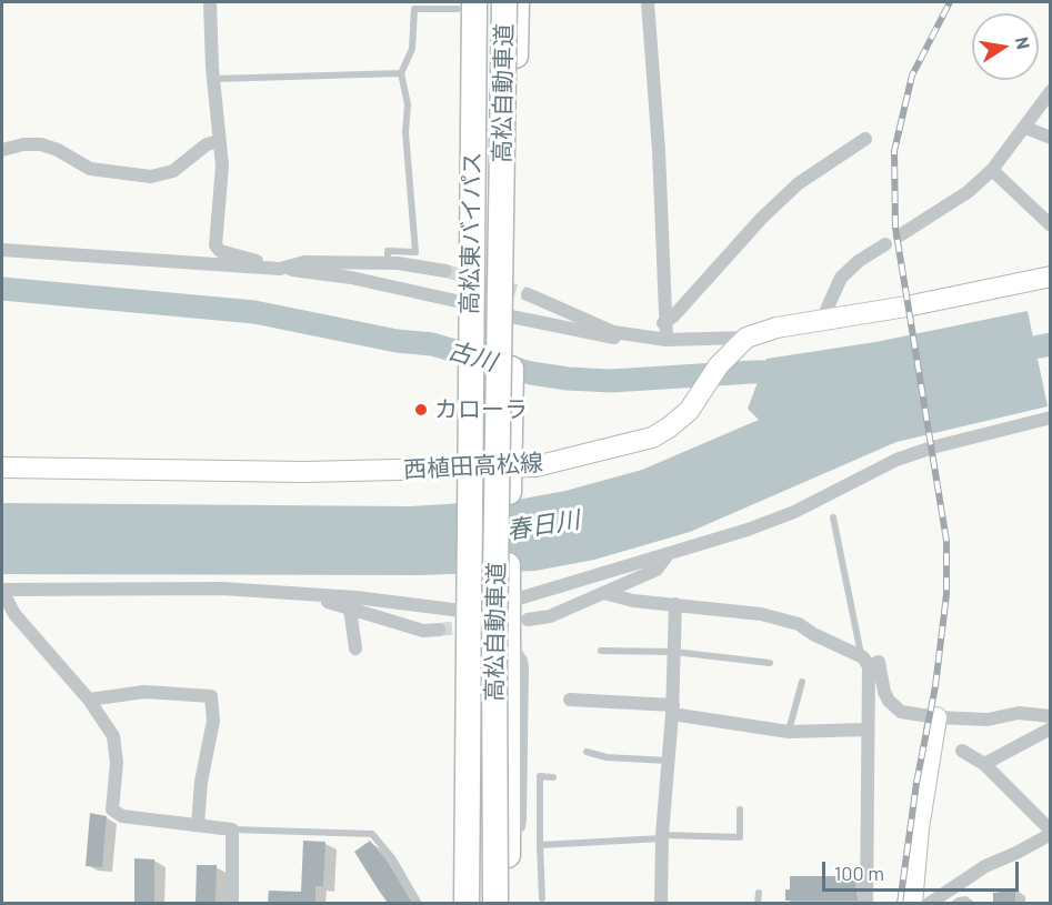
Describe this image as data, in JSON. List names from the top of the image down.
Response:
{
  "streets": {
    "highway": ["高松自動車道", "高松東バイパス"],
    "main road": ["西植田高松線"]
  },
  "crossings": [
    ["高松東バイパス", "西植田高松線"]
  ],
  "water": ["古川", "春日川"],
  "places": ["カローラ"],
  "scale_bar": "100 m",
  "north": "right"
}
